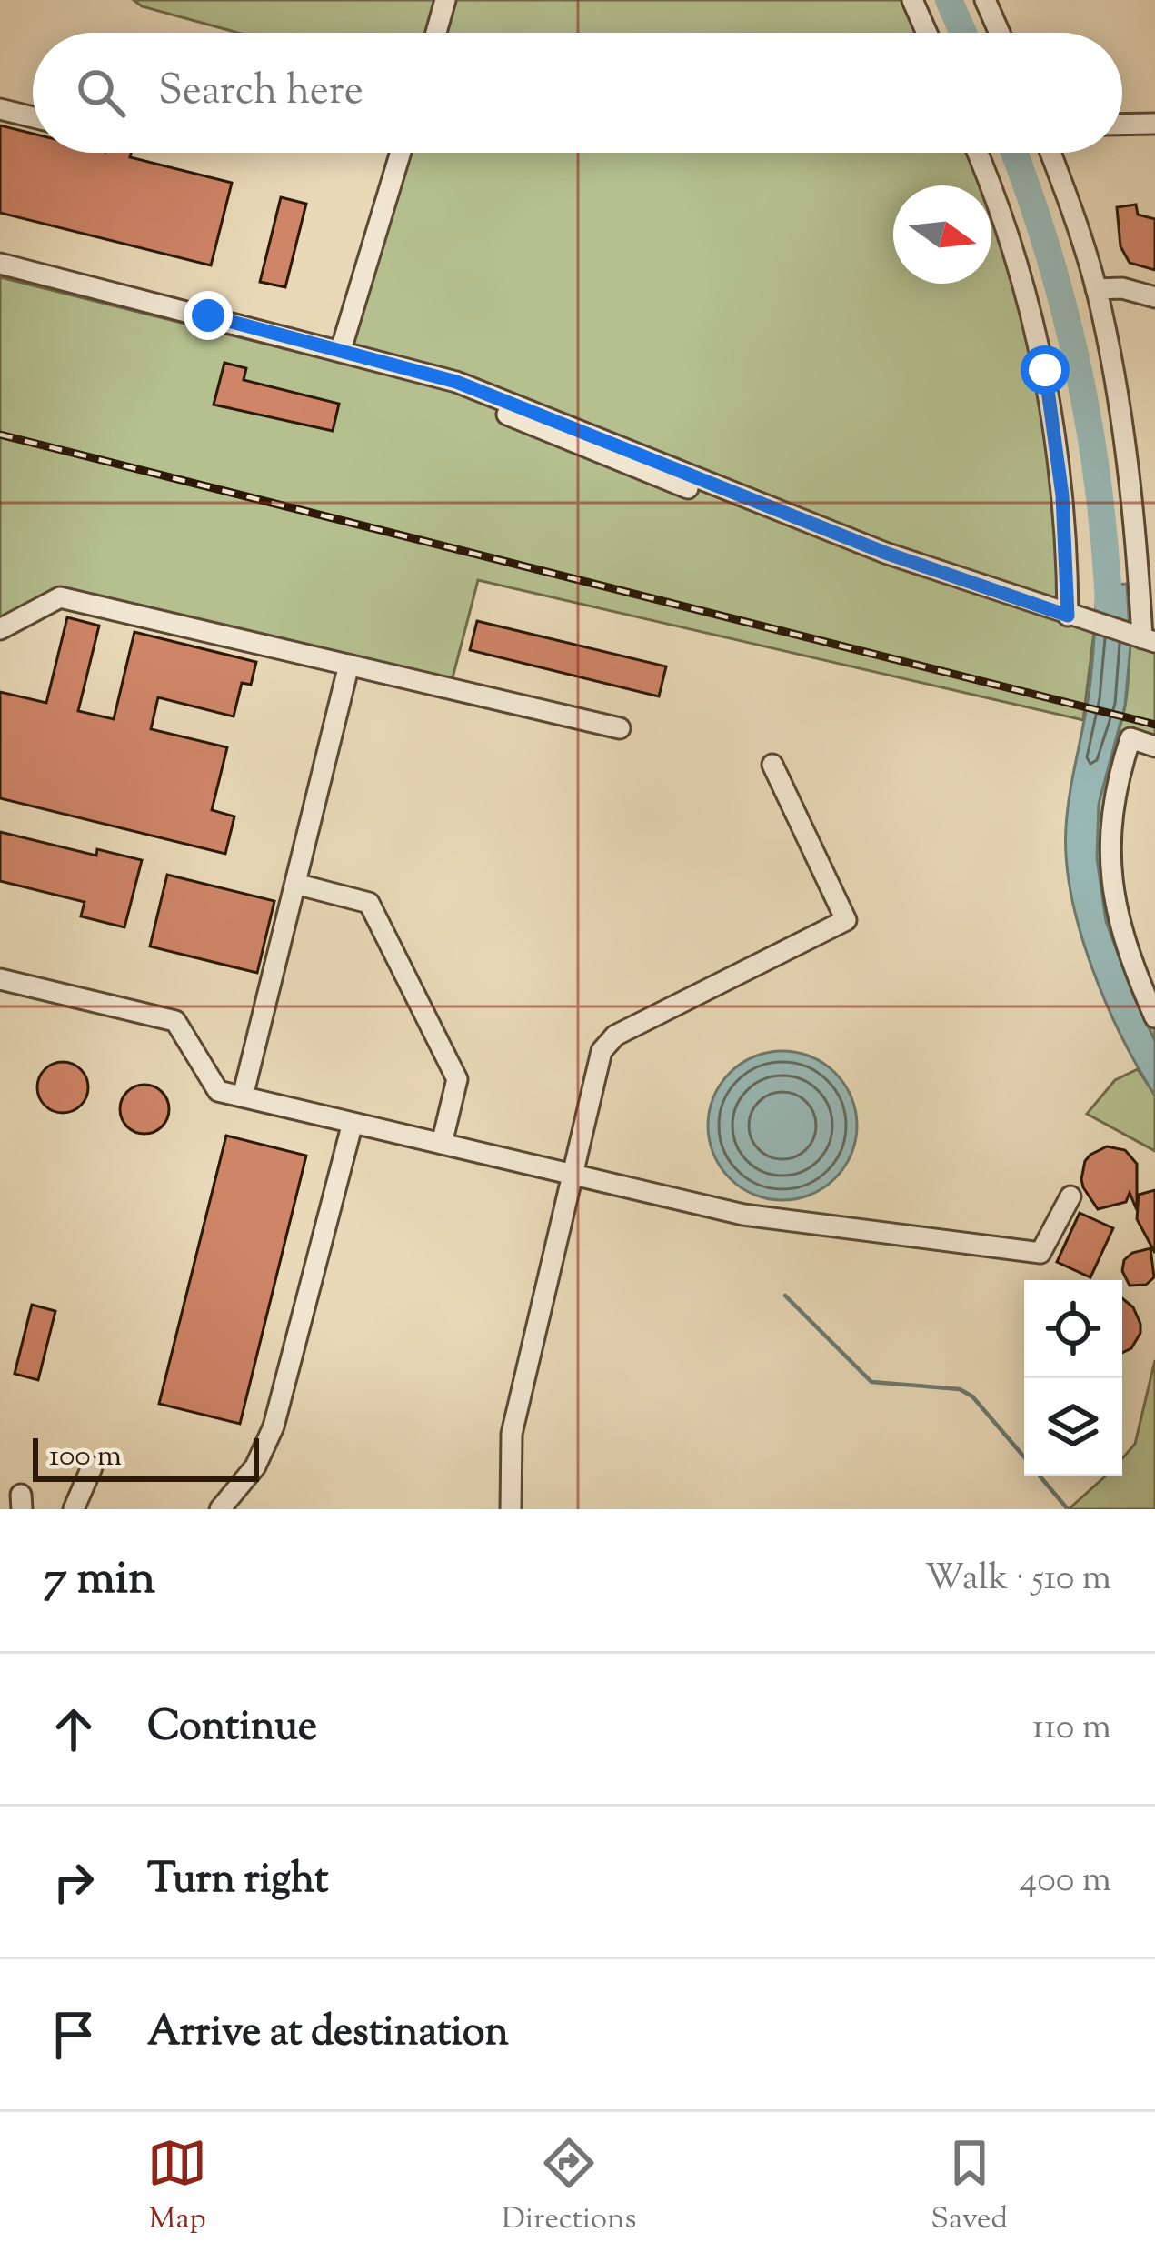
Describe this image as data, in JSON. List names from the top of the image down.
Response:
{
  "scale_bar": "100 m",
  "north": "right",
  "page": {
    "search": "Search here",
    "scale": "100 m",
    "heading": ["7 min", "Walk · 510 m"],
    "list": [
      ["Continue", "110 m"],
      ["Turn right", "400 m"],
      "Arrive at destination"
    ],
    "nav": ["Map", "Directions", "Saved"]
  }
}
